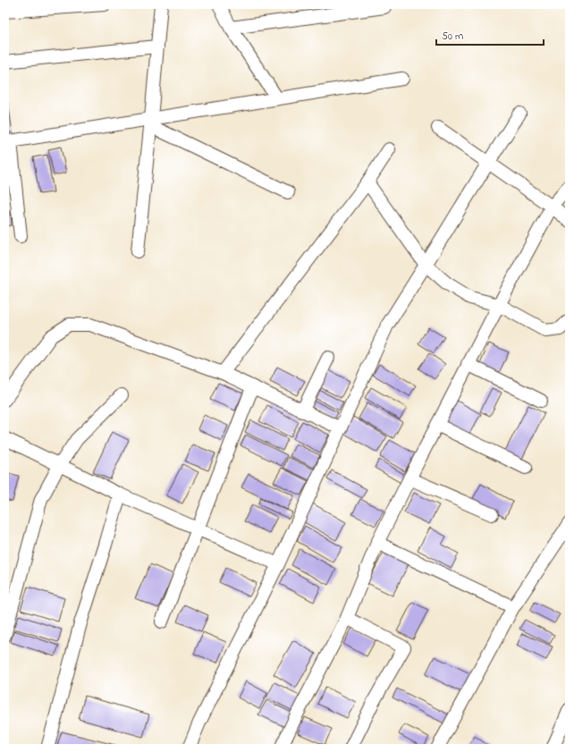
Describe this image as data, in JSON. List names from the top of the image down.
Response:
{
  "scale_bar": "50 m"
}
